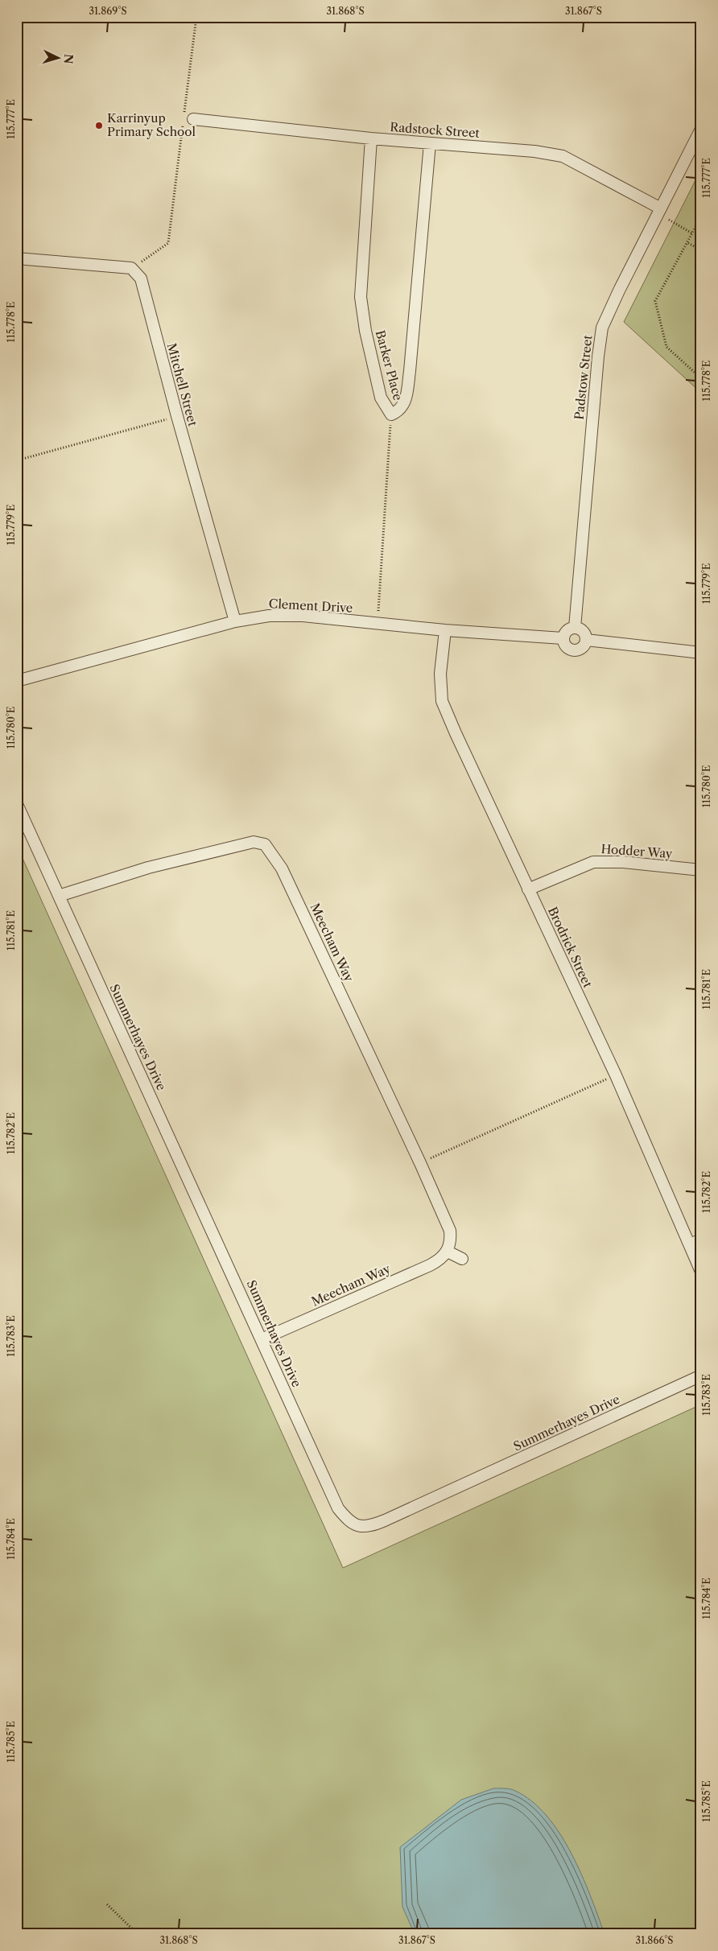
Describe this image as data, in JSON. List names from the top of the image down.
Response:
{
  "streets": {
    "street": [
      "Radstock Street",
      "Barker Place",
      "Padstow Street",
      "Mitchell Street",
      "Clement Drive",
      "Hodder Way",
      "Meecham Way",
      "Brodrick Street",
      "Summerhayes Drive"
    ]
  },
  "crossings": [
    ["Radstock Street", "Barker Place"],
    ["Radstock Street", "Padstow Street"],
    ["Padstow Street", "Clement Drive"],
    ["Mitchell Street", "Clement Drive"],
    ["Clement Drive", "Brodrick Street"],
    ["Hodder Way", "Brodrick Street"],
    ["Meecham Way", "Summerhayes Drive"]
  ],
  "places": ["Karrinyup Primary School"],
  "north": "right",
  "coordinates": [
    "31.869°S",
    "31.868°S",
    "31.867°S",
    "115.777°E",
    "115.778°E",
    "115.779°E",
    "115.780°E",
    "115.781°E",
    "115.782°E",
    "115.783°E",
    "115.784°E",
    "115.785°E",
    "31.866°S"
  ]
}
